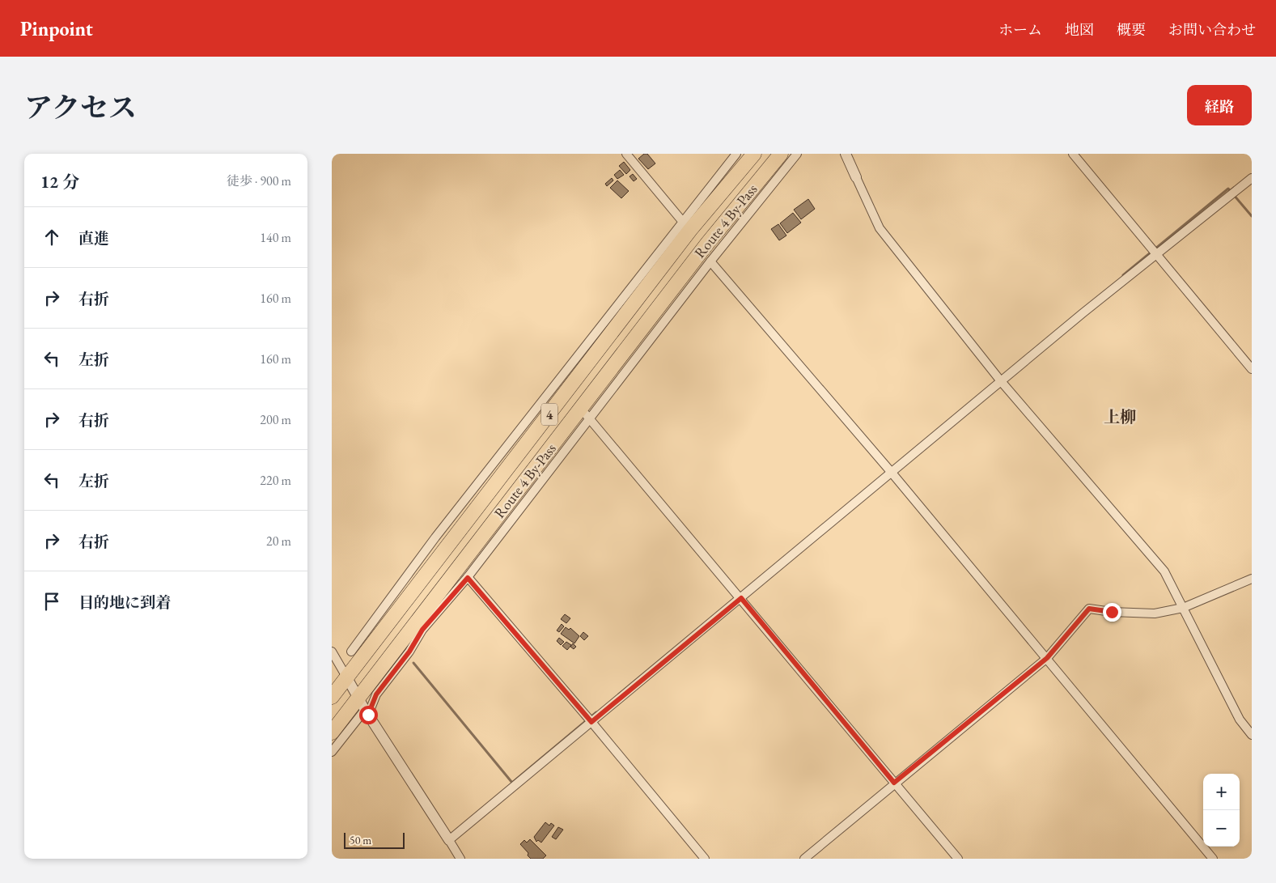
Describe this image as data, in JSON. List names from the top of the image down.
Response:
{
  "streets": {
    "highway": ["Route 4 By-Pass", "4"]
  },
  "districts": ["上柳"],
  "scale_bar": "50 m",
  "page": {
    "header": "Pinpoint",
    "nav": [
      "ホーム",
      "地図",
      "概要",
      "お問い合わせ"
    ],
    "title": "アクセス",
    "buttons": "経路",
    "heading": ["12 分", "徒歩 · 900 m"],
    "list": [
      ["直進", "140 m"],
      ["右折", "160 m"],
      ["左折", "160 m"],
      ["右折", "200 m"],
      ["左折", "220 m"],
      ["右折", "20 m"],
      "目的地に到着"
    ],
    "map_buttons": ["+", "−"],
    "scale": "50 m"
  }
}
